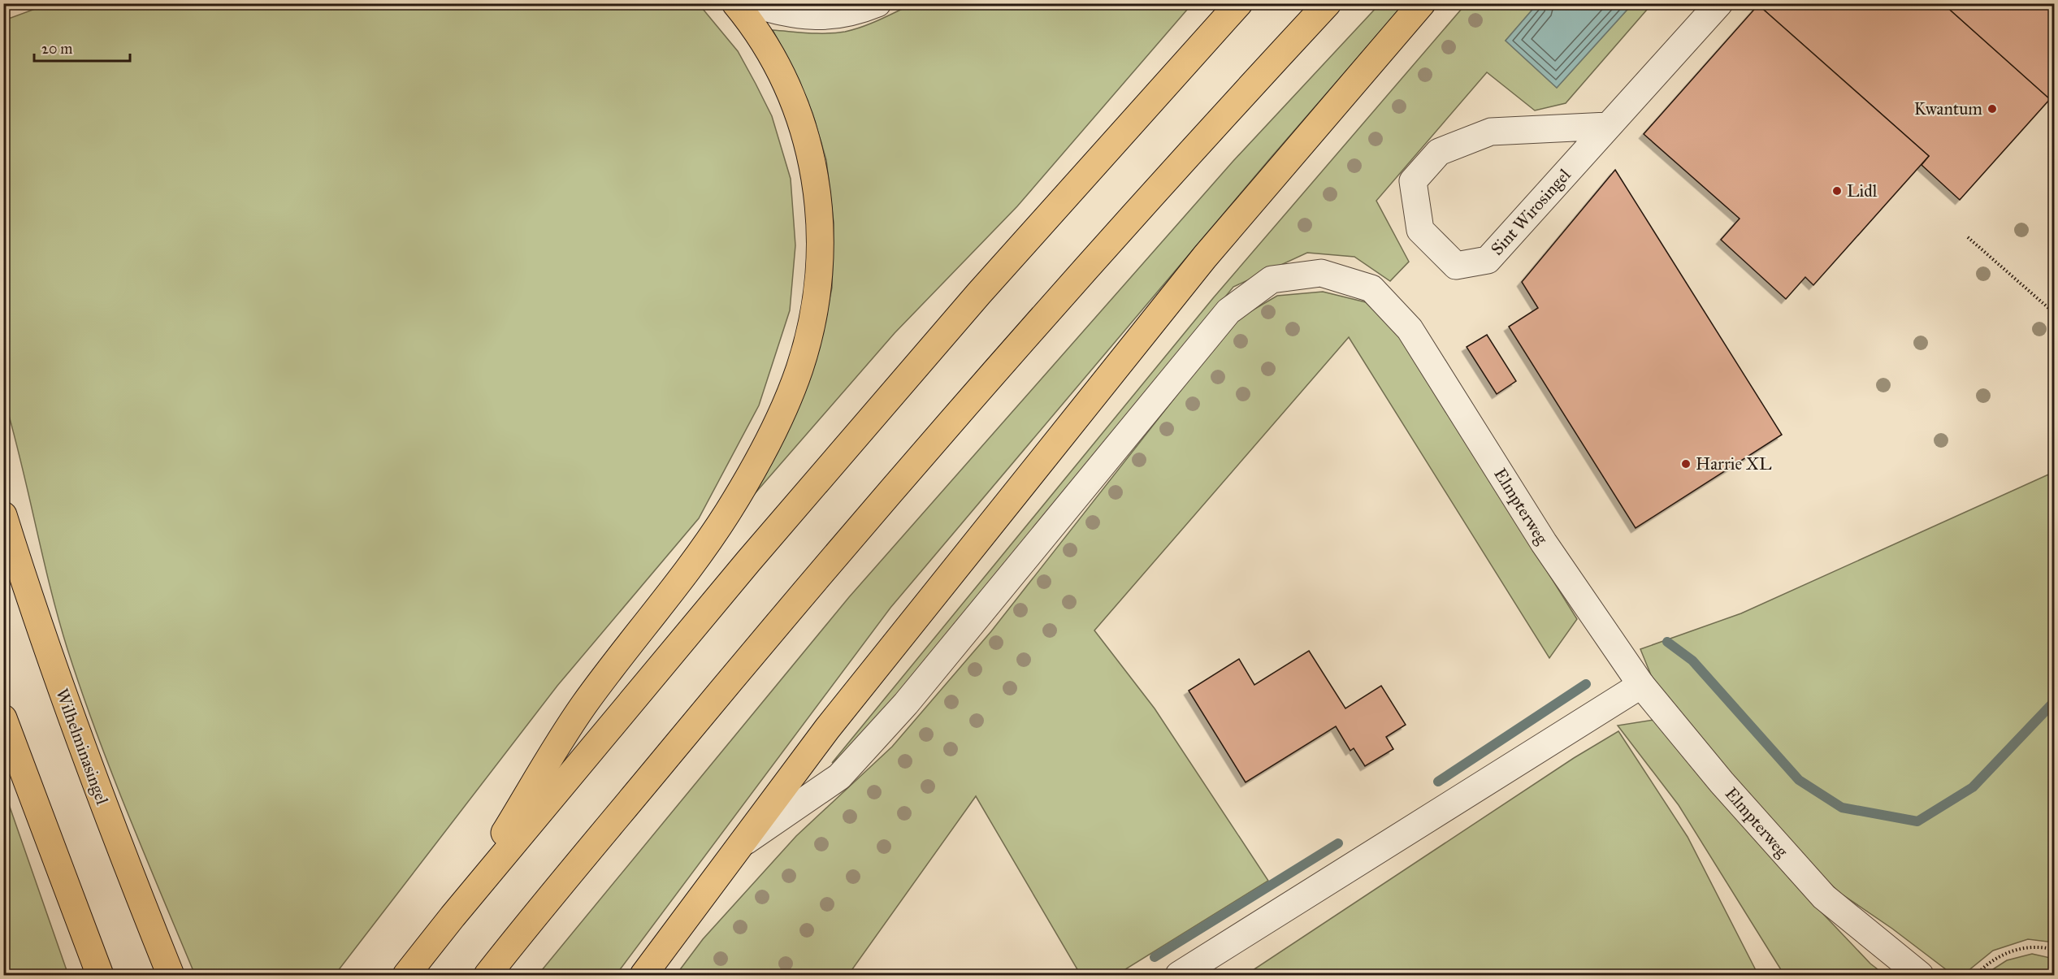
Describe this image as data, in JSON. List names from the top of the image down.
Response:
{
  "streets": {
    "highway": ["Wilhelminasingel"],
    "street": ["Sint Wirosingel", "Elmpterweg"]
  },
  "places": ["Kwantum", "Lidl", "Harrie XL"],
  "scale_bar": "20 m"
}
